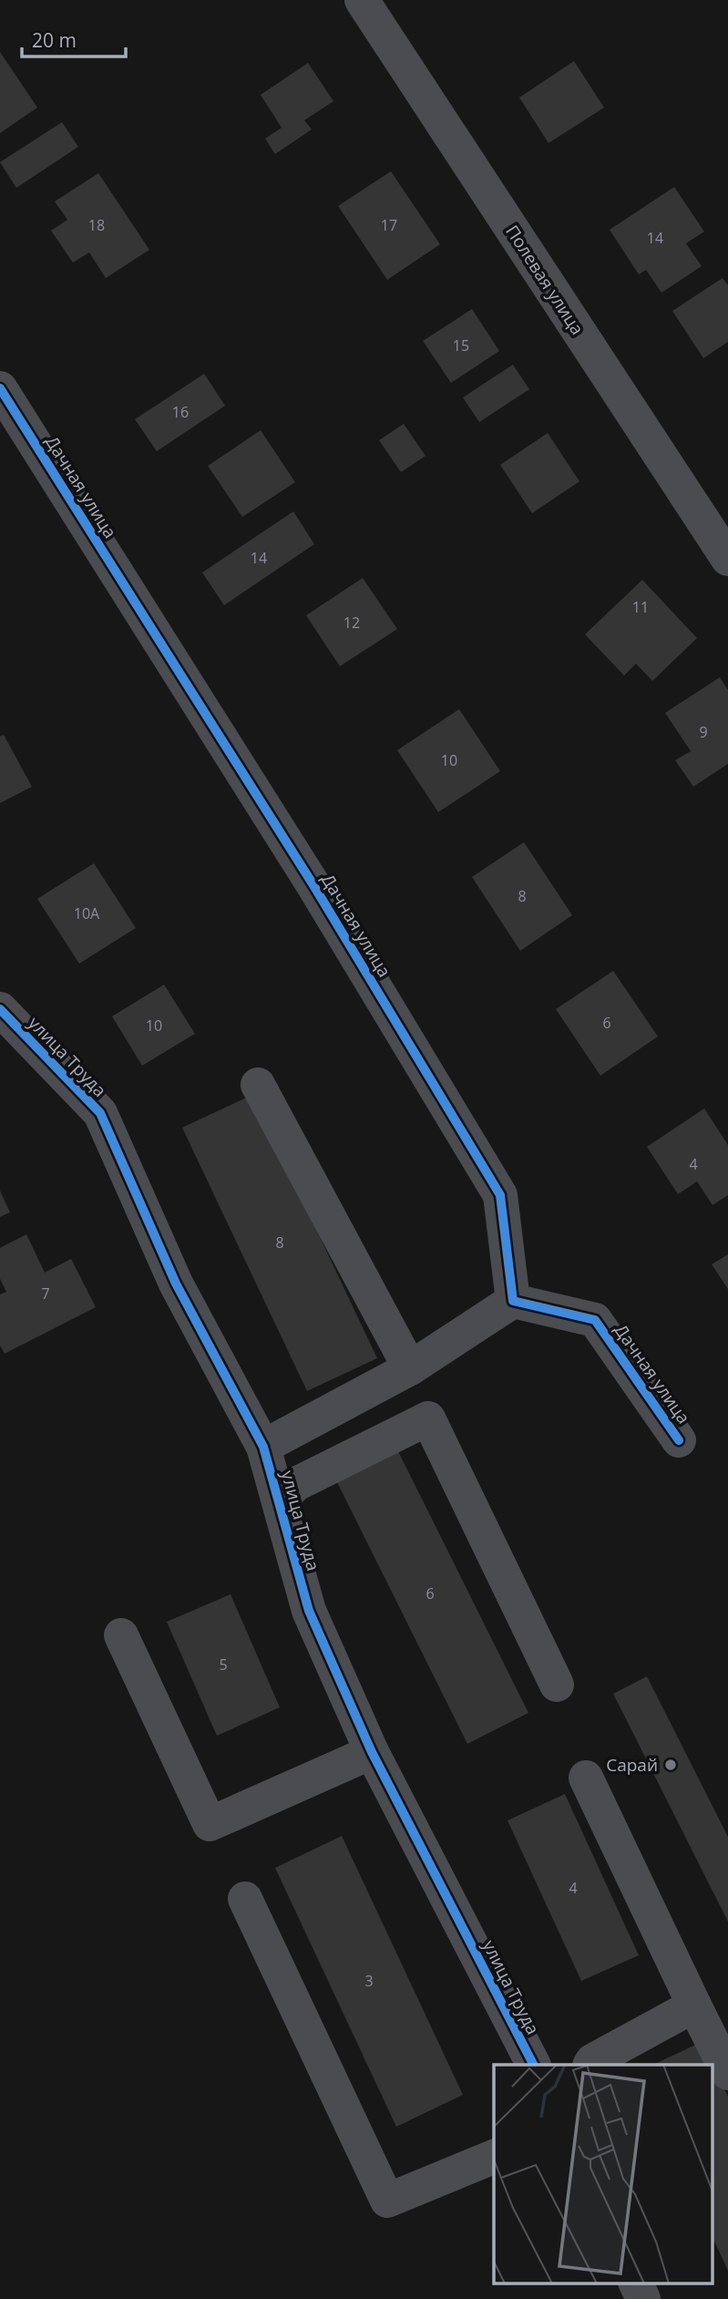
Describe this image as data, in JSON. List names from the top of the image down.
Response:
{
  "streets": {
    "street": ["Полевая улица", "Дачная улица", "улица Труда"]
  },
  "places": ["Сарай"],
  "house_numbers": [
    "18",
    "17",
    "14",
    "15",
    "16",
    "14",
    "11",
    "12",
    "9",
    "10",
    "8",
    "10А",
    "6",
    "10",
    "4",
    "8",
    "7",
    "6",
    "5",
    "4",
    "3"
  ],
  "scale_bar": "20 m"
}
